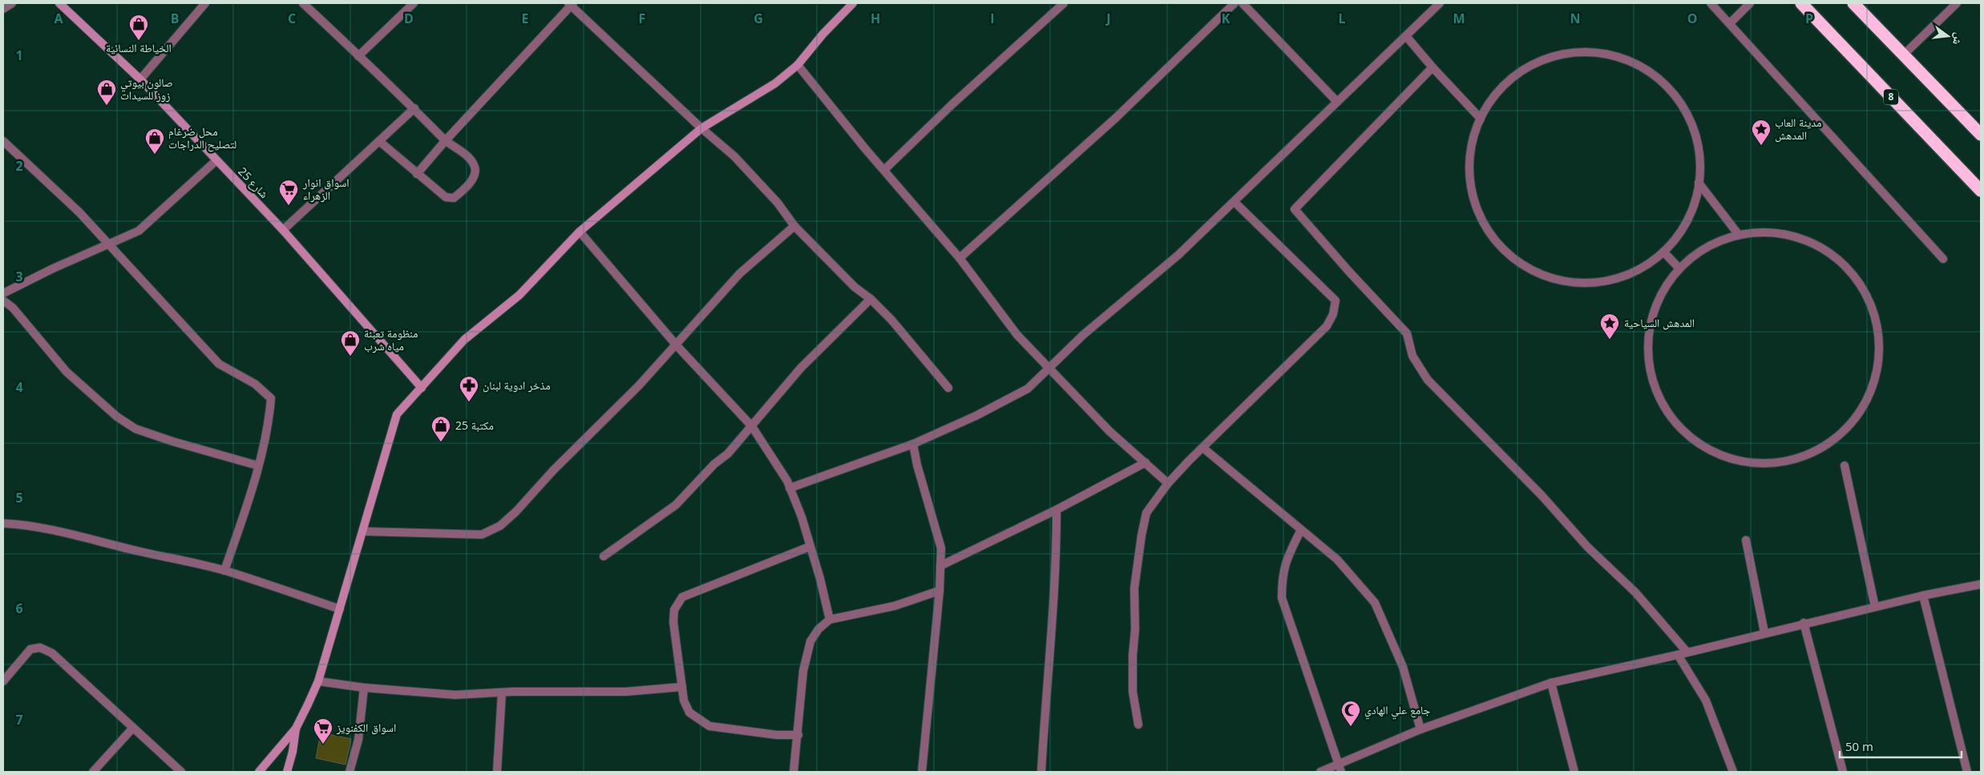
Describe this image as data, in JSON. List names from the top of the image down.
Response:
{
  "streets": {
    "highway": ["8"],
    "street": ["شارع 25"]
  },
  "places": {
    "shop": [
      "الخياطة النسائية",
      "صالون بيوتي زوز للسيدات",
      "محل ضرغام لتصليح الدراجات",
      "منظومة تعبئة مياه شرب",
      "مكتبة 25"
    ],
    "place": ["مدينة العاب المدهش", "المدهش السياحية"],
    "supermarket": ["اسواق انوار الزهراء", "اسواق الكفنويز"],
    "pharmacy": ["مذخر ادوية لبنان"],
    "mosque": ["جامع علي الهادي"]
  },
  "scale_bar": "50 m",
  "north": "right",
  "grid": {
    "columns": [
      "A",
      "B",
      "C",
      "D",
      "E",
      "F",
      "G",
      "H",
      "I",
      "J",
      "K",
      "L",
      "M",
      "N",
      "O",
      "P"
    ],
    "rows": [
      "1",
      "2",
      "3",
      "4",
      "5",
      "6",
      "7"
    ]
  }
}
